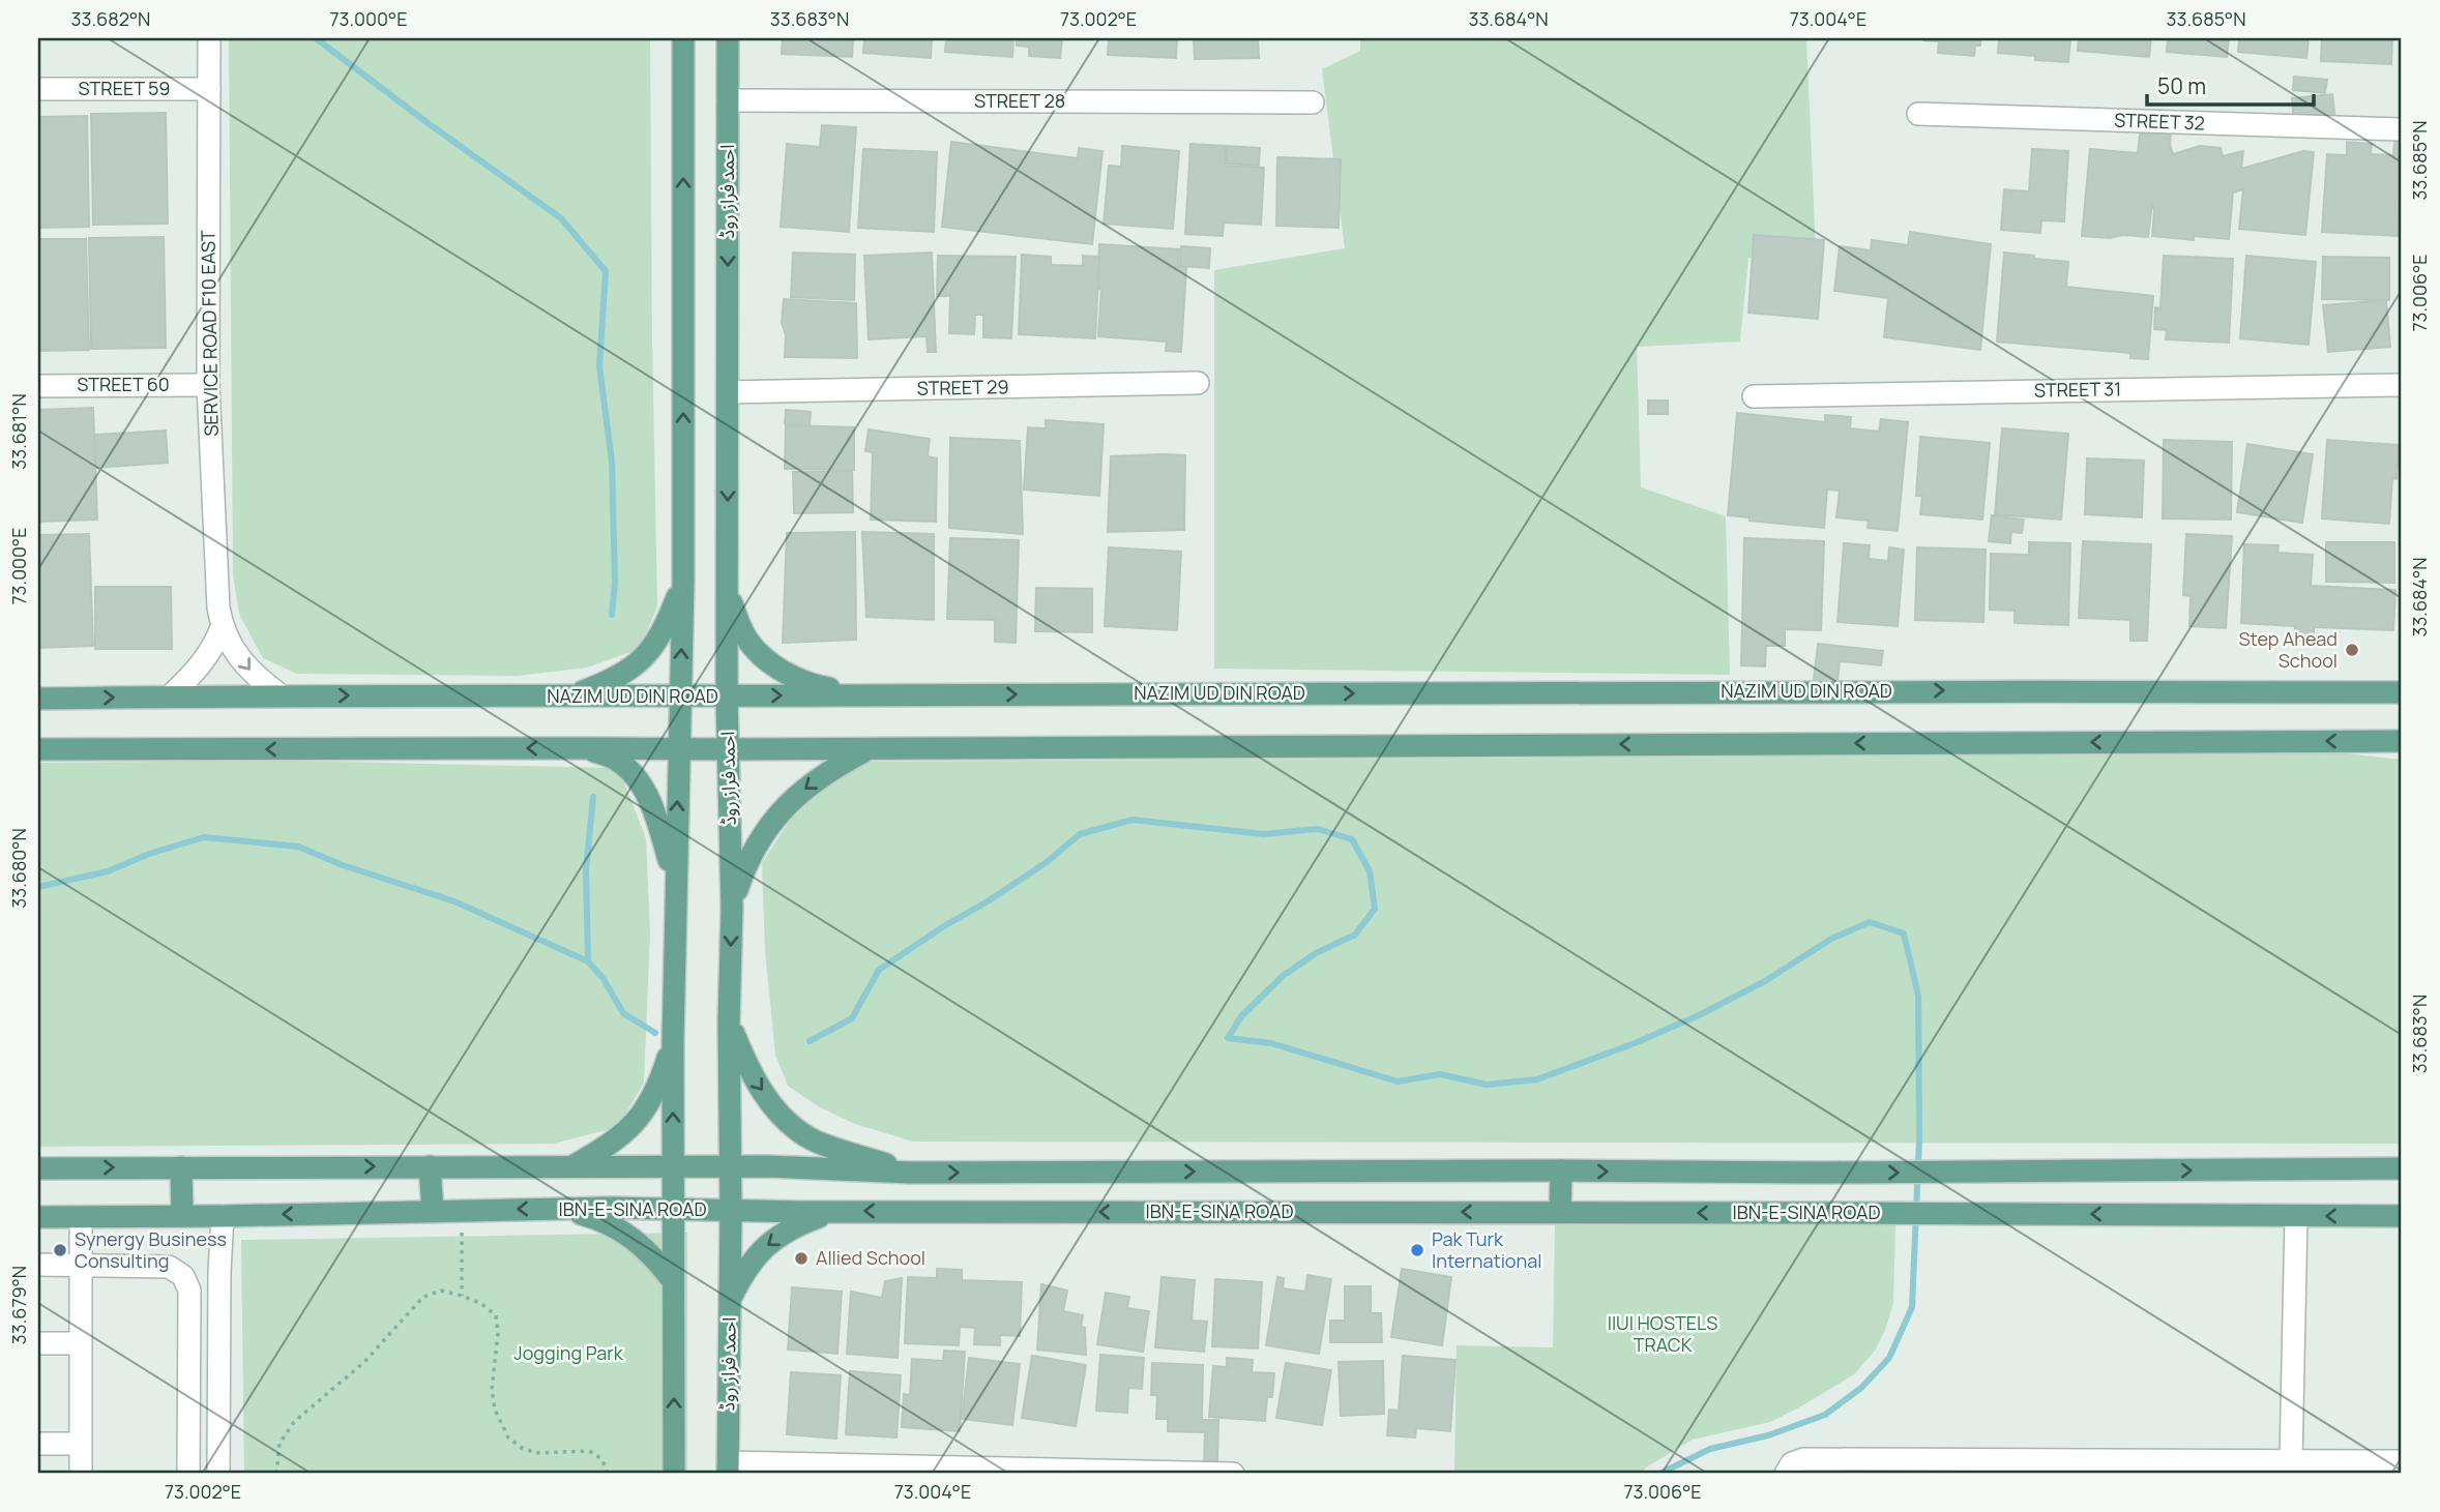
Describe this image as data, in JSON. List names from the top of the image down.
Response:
{
  "streets": {
    "main road": ["احمد فراز روڈ", "NAZIM UD DIN ROAD", "IBN-E-SINA ROAD"],
    "street": [
      "STREET 59",
      "STREET 28",
      "STREET 32",
      "SERVICE ROAD F10 EAST",
      "STREET 60",
      "STREET 29",
      "STREET 31"
    ]
  },
  "crossings": [
    ["STREET 59", "SERVICE ROAD F10 EAST"],
    ["STREET 28", "احمد فراز روڈ"],
    ["احمد فراز روڈ", "STREET 29"],
    ["احمد فراز روڈ", "NAZIM UD DIN ROAD"],
    ["احمد فراز روڈ", "IBN-E-SINA ROAD"],
    ["SERVICE ROAD F10 EAST", "STREET 60"],
    ["SERVICE ROAD F10 EAST", "NAZIM UD DIN ROAD"]
  ],
  "parks": ["IIUI HOSTELS TRACK", "Jogging Park"],
  "places": [
    "Step Ahead School",
    "Synergy Business Consulting",
    "Pak Turk International",
    "Allied School"
  ],
  "scale_bar": "50 m",
  "coordinates": [
    "33.682°N",
    "73.000°E",
    "33.683°N",
    "73.002°E",
    "33.684°N",
    "73.004°E",
    "33.685°N",
    "73.006°E",
    "33.681°N",
    "33.680°N",
    "33.679°N"
  ]
}
